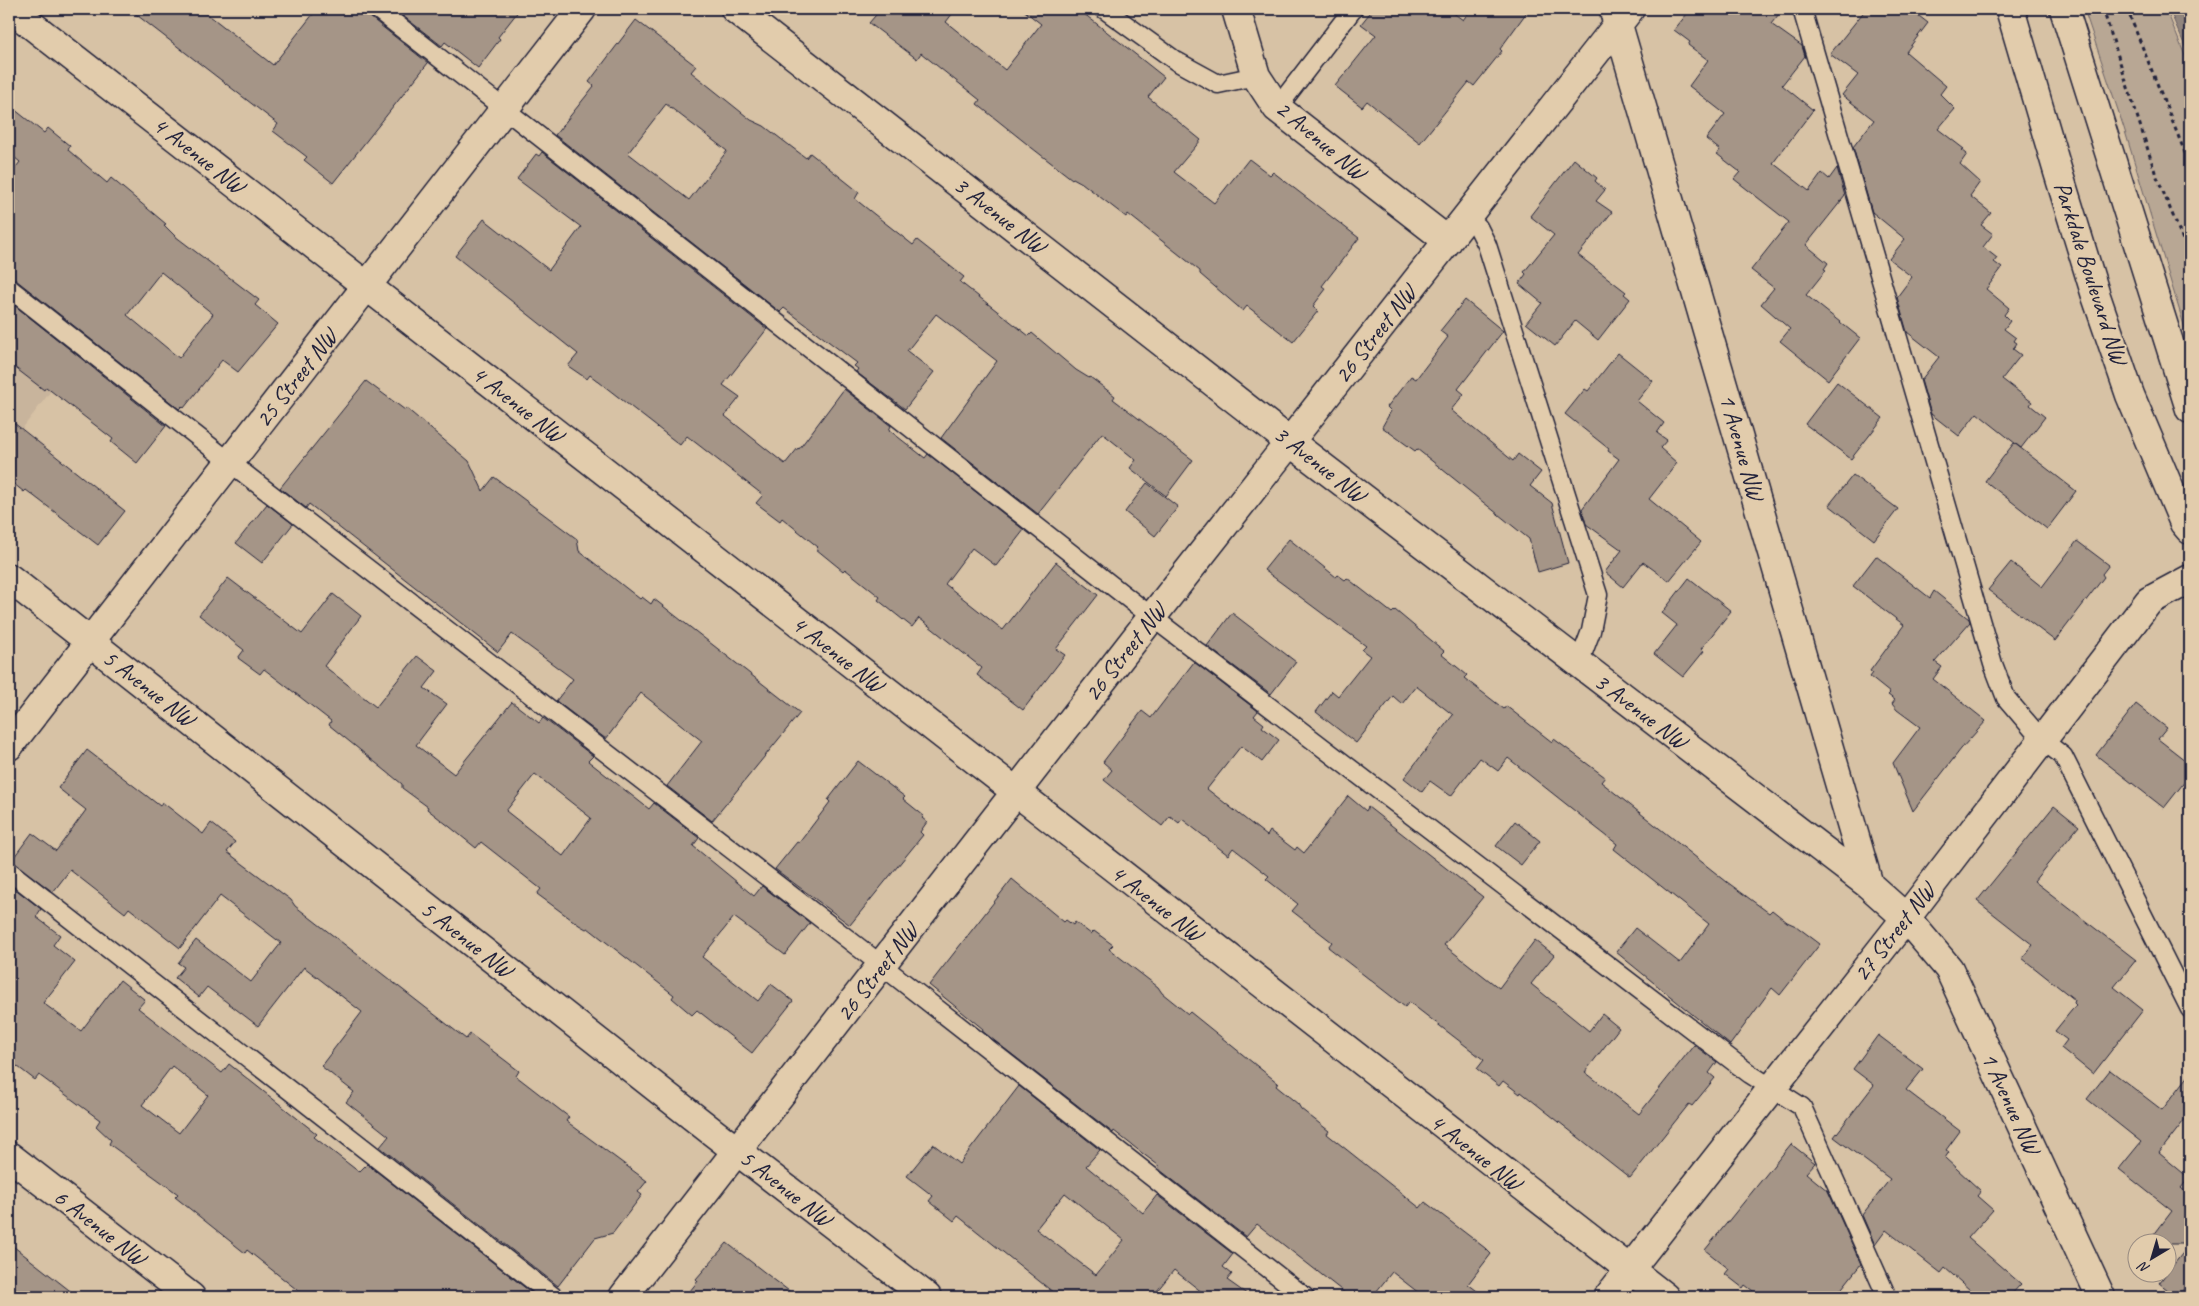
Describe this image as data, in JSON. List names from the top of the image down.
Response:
{
  "streets": {
    "street": [
      "2 Avenue NW",
      "4 Avenue NW",
      "3 Avenue NW",
      "Parkdale Boulevard NW",
      "26 Street NW",
      "25 Street NW",
      "1 Avenue NW",
      "5 Avenue NW",
      "27 Street NW",
      "6 Avenue NW"
    ]
  },
  "crossings": [
    ["2 Avenue NW", "26 Street NW"],
    ["4 Avenue NW", "26 Street NW"],
    ["4 Avenue NW", "25 Street NW"],
    ["4 Avenue NW", "27 Street NW"],
    ["3 Avenue NW", "26 Street NW"],
    ["3 Avenue NW", "1 Avenue NW"],
    ["3 Avenue NW", "27 Street NW"],
    ["26 Street NW", "1 Avenue NW"],
    ["26 Street NW", "5 Avenue NW"],
    ["25 Street NW", "5 Avenue NW"],
    ["1 Avenue NW", "27 Street NW"]
  ],
  "north": "bottom left"
}
